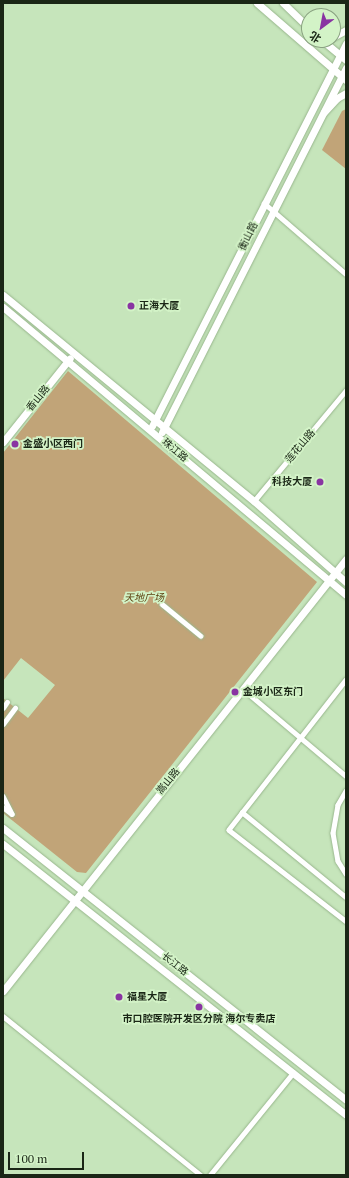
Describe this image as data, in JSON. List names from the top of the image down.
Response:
{
  "streets": {
    "main road": [
      "衡山路",
      "香山路",
      "珠江路",
      "嵩山路",
      "长江路"
    ],
    "street": ["莲花山路"]
  },
  "crossings": [
    ["衡山路", "珠江路"],
    ["香山路", "珠江路"],
    ["珠江路", "嵩山路"],
    ["嵩山路", "长江路"]
  ],
  "parks": ["天地广场"],
  "places": [
    "正海大厦",
    "金盛小区西门",
    "科技大厦",
    "金城小区东门",
    "福星大厦",
    "市口腔医院开发区分院 海尔专卖店"
  ],
  "scale_bar": "100 m",
  "north": "bottom left"
}
